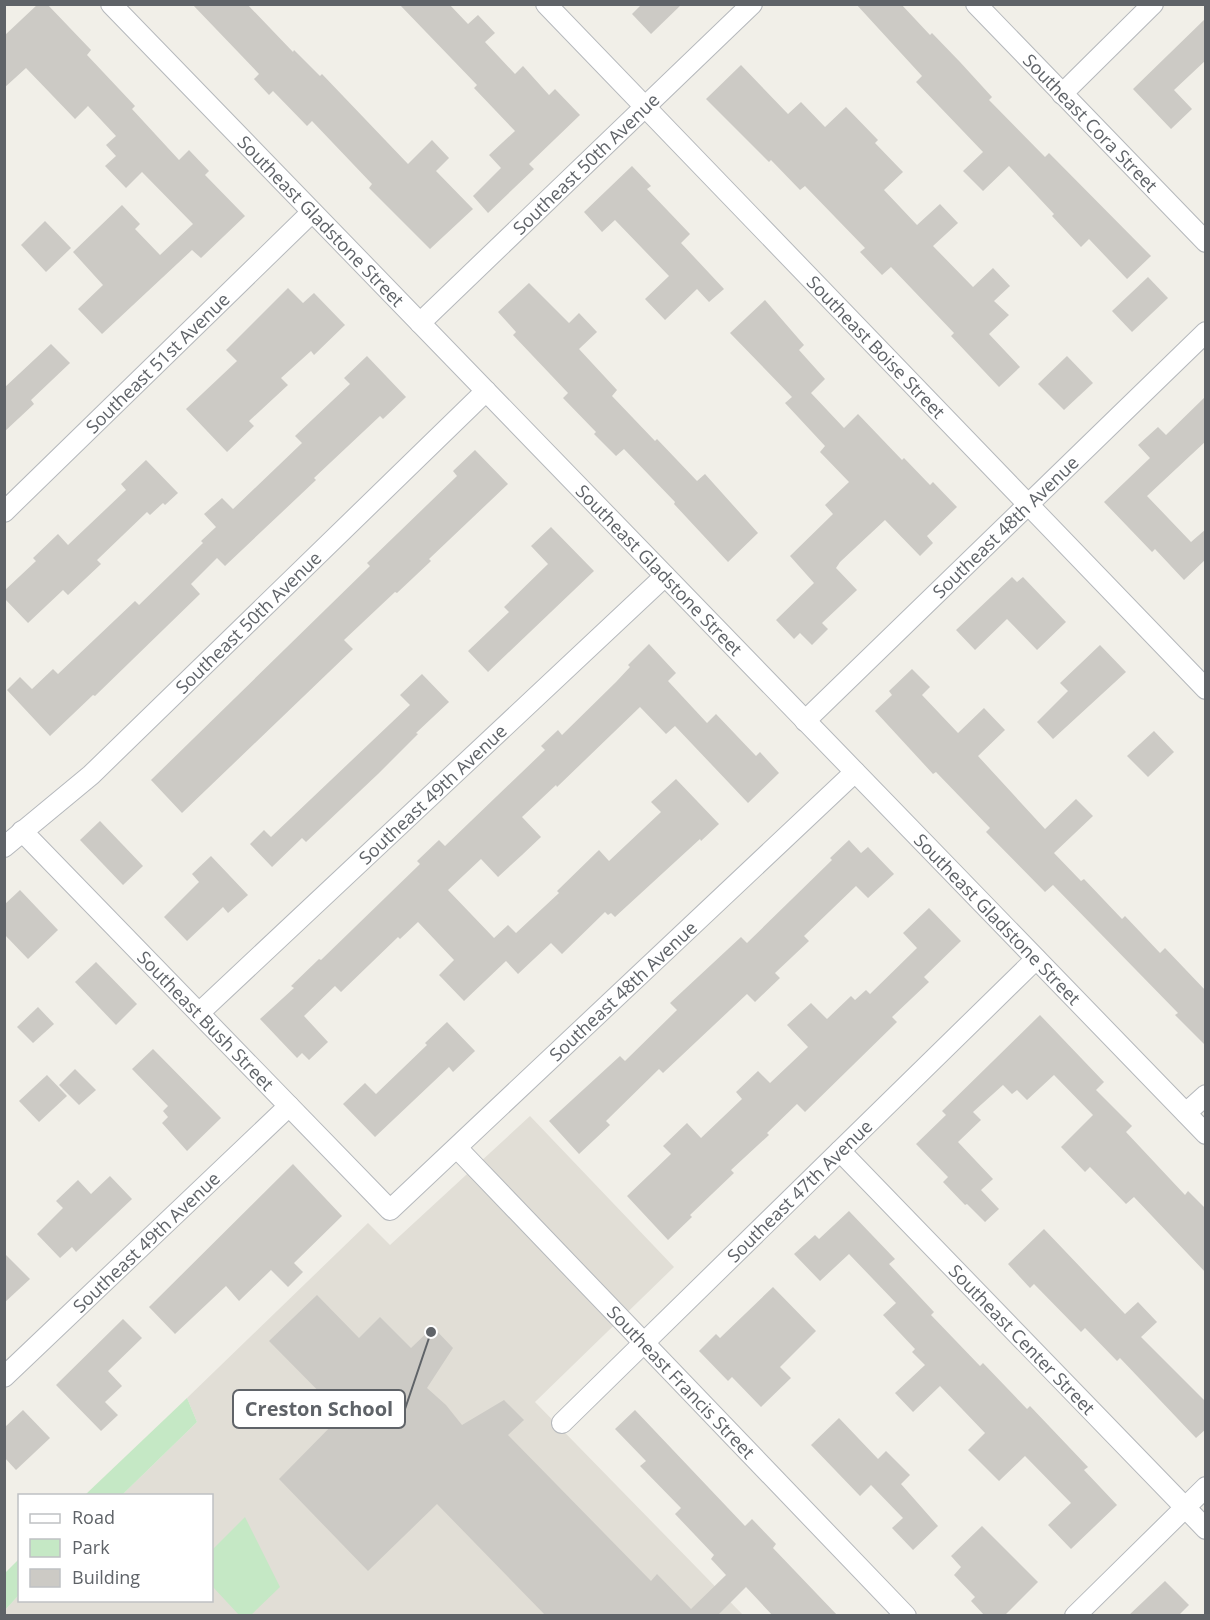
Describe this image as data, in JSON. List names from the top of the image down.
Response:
{
  "streets": {
    "street": [
      "Southeast Cora Street",
      "Southeast 50th Avenue",
      "Southeast Gladstone Street",
      "Southeast Boise Street",
      "Southeast 51st Avenue",
      "Southeast 48th Avenue",
      "Southeast 49th Avenue",
      "Southeast Bush Street",
      "Southeast 47th Avenue",
      "Southeast Center Street",
      "Southeast Francis Street"
    ]
  },
  "crossings": [
    ["Southeast 50th Avenue", "Southeast Gladstone Street"],
    ["Southeast 50th Avenue", "Southeast Boise Street"],
    ["Southeast 50th Avenue", "Southeast Bush Street"],
    ["Southeast Gladstone Street", "Southeast 51st Avenue"],
    ["Southeast Gladstone Street", "Southeast 48th Avenue"],
    ["Southeast Gladstone Street", "Southeast 49th Avenue"],
    ["Southeast Gladstone Street", "Southeast 47th Avenue"],
    ["Southeast Boise Street", "Southeast 48th Avenue"],
    ["Southeast 48th Avenue", "Southeast Bush Street"],
    ["Southeast 48th Avenue", "Southeast Francis Street"],
    ["Southeast 49th Avenue", "Southeast Bush Street"],
    ["Southeast 47th Avenue", "Southeast Center Street"],
    ["Southeast 47th Avenue", "Southeast Francis Street"]
  ],
  "places": ["Creston School"],
  "legend": ["Road", "Park", "Building"]
}
